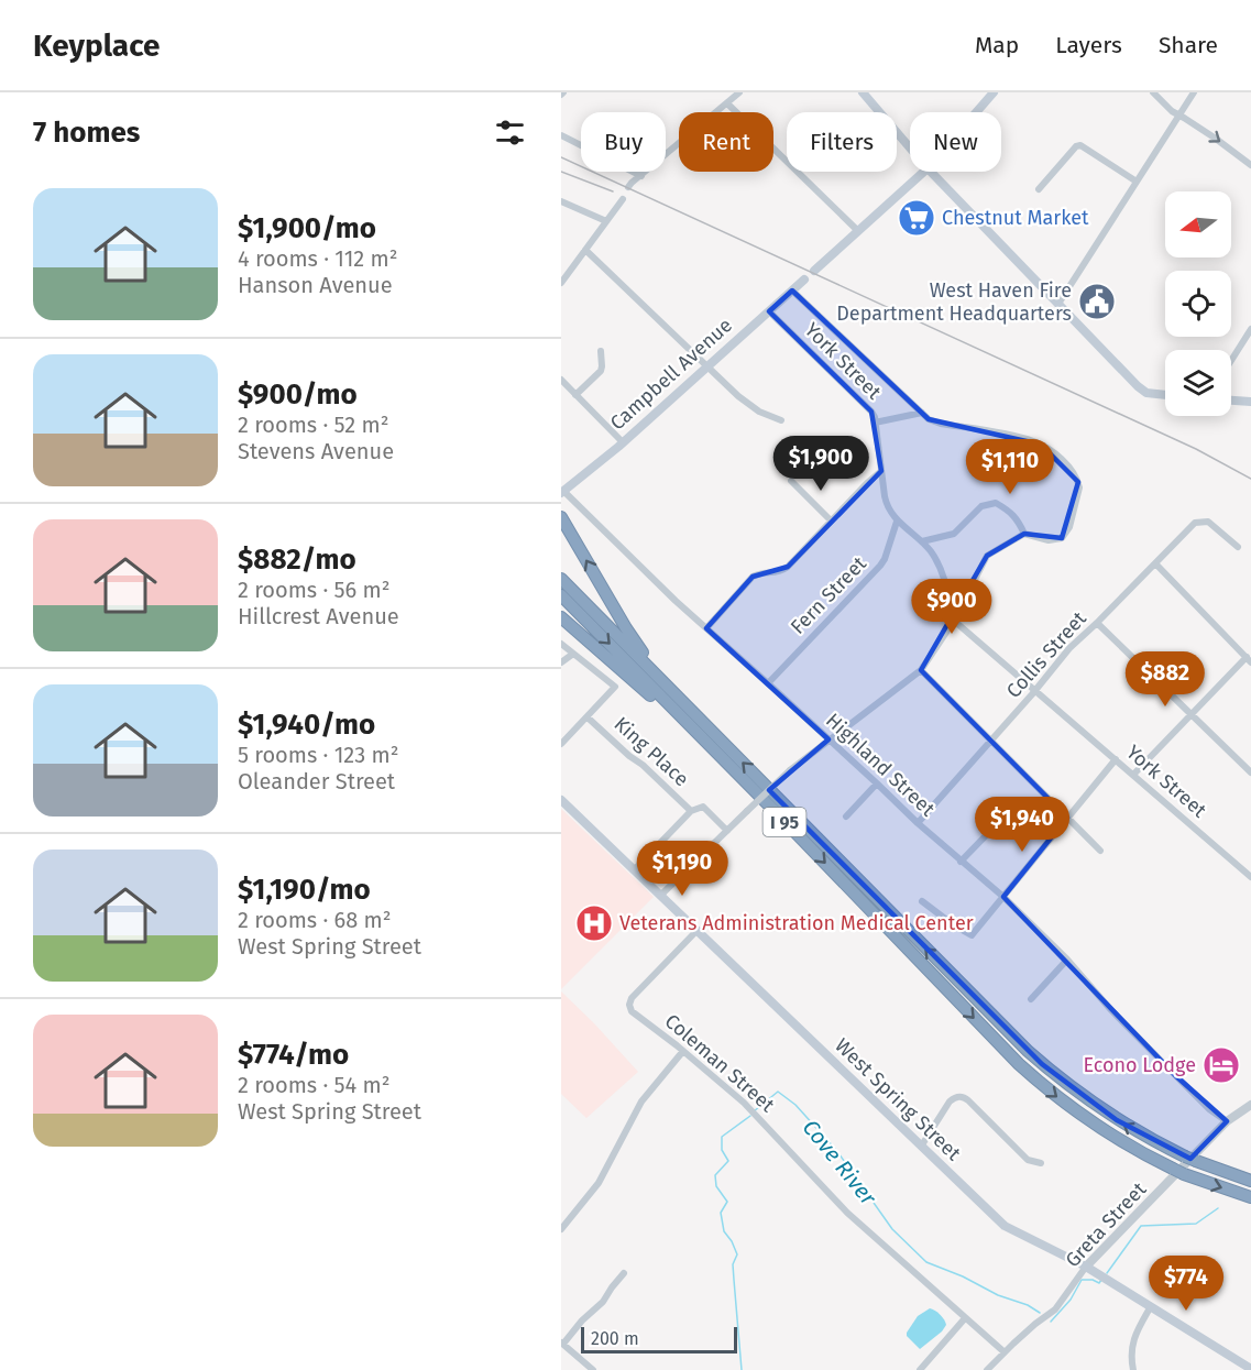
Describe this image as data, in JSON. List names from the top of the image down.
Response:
{
  "streets": {
    "highway": ["I 95"],
    "main road": ["Campbell Avenue", "West Spring Street"],
    "street": [
      "York Street",
      "Fern Street",
      "Collis Street",
      "King Place",
      "Highland Street",
      "Coleman Street",
      "Greta Street"
    ]
  },
  "crossings": [
    ["York Street", "Campbell Avenue"],
    ["York Street", "Fern Street"],
    ["York Street", "Collis Street"],
    ["Campbell Avenue", "Highland Street"],
    ["Fern Street", "Highland Street"],
    ["Collis Street", "Highland Street"],
    ["Highland Street", "Greta Street"],
    ["Coleman Street", "West Spring Street"],
    ["Coleman Street", "Greta Street"],
    ["West Spring Street", "Greta Street"]
  ],
  "water": ["Cove River"],
  "places": {
    "supermarket": ["Chestnut Market"],
    "public building": ["West Haven Fire Department Headquarters"],
    "hospital": ["Veterans Administration Medical Center"],
    "hotel": ["Econo Lodge"]
  },
  "scale_bar": "200 m",
  "north": "left",
  "page": {
    "header": "Keyplace",
    "nav": ["Map", "Layers", "Share"],
    "heading": "7 homes",
    "chip": [
      "Buy",
      "Rent",
      "Filters",
      "New"
    ],
    "list": [
      {
        "name": "$1,900/mo",
        "note": "4 rooms · 112 m² · Hanson Avenue"
      },
      {
        "name": "$900/mo",
        "note": "2 rooms · 52 m² · Stevens Avenue"
      },
      {
        "name": "$882/mo",
        "note": "2 rooms · 56 m² · Hillcrest Avenue"
      },
      {
        "name": "$1,940/mo",
        "note": "5 rooms · 123 m² · Oleander Street"
      },
      {
        "name": "$1,190/mo",
        "note": "2 rooms · 68 m² · West Spring Street"
      },
      {
        "name": "$774/mo",
        "note": "2 rooms · 54 m² · West Spring Street"
      }
    ],
    "price": [
      "$1,900",
      "$1,110",
      "$900",
      "$882",
      "$1,940",
      "$1,190",
      "$774"
    ],
    "scale": "200 m"
  }
}
